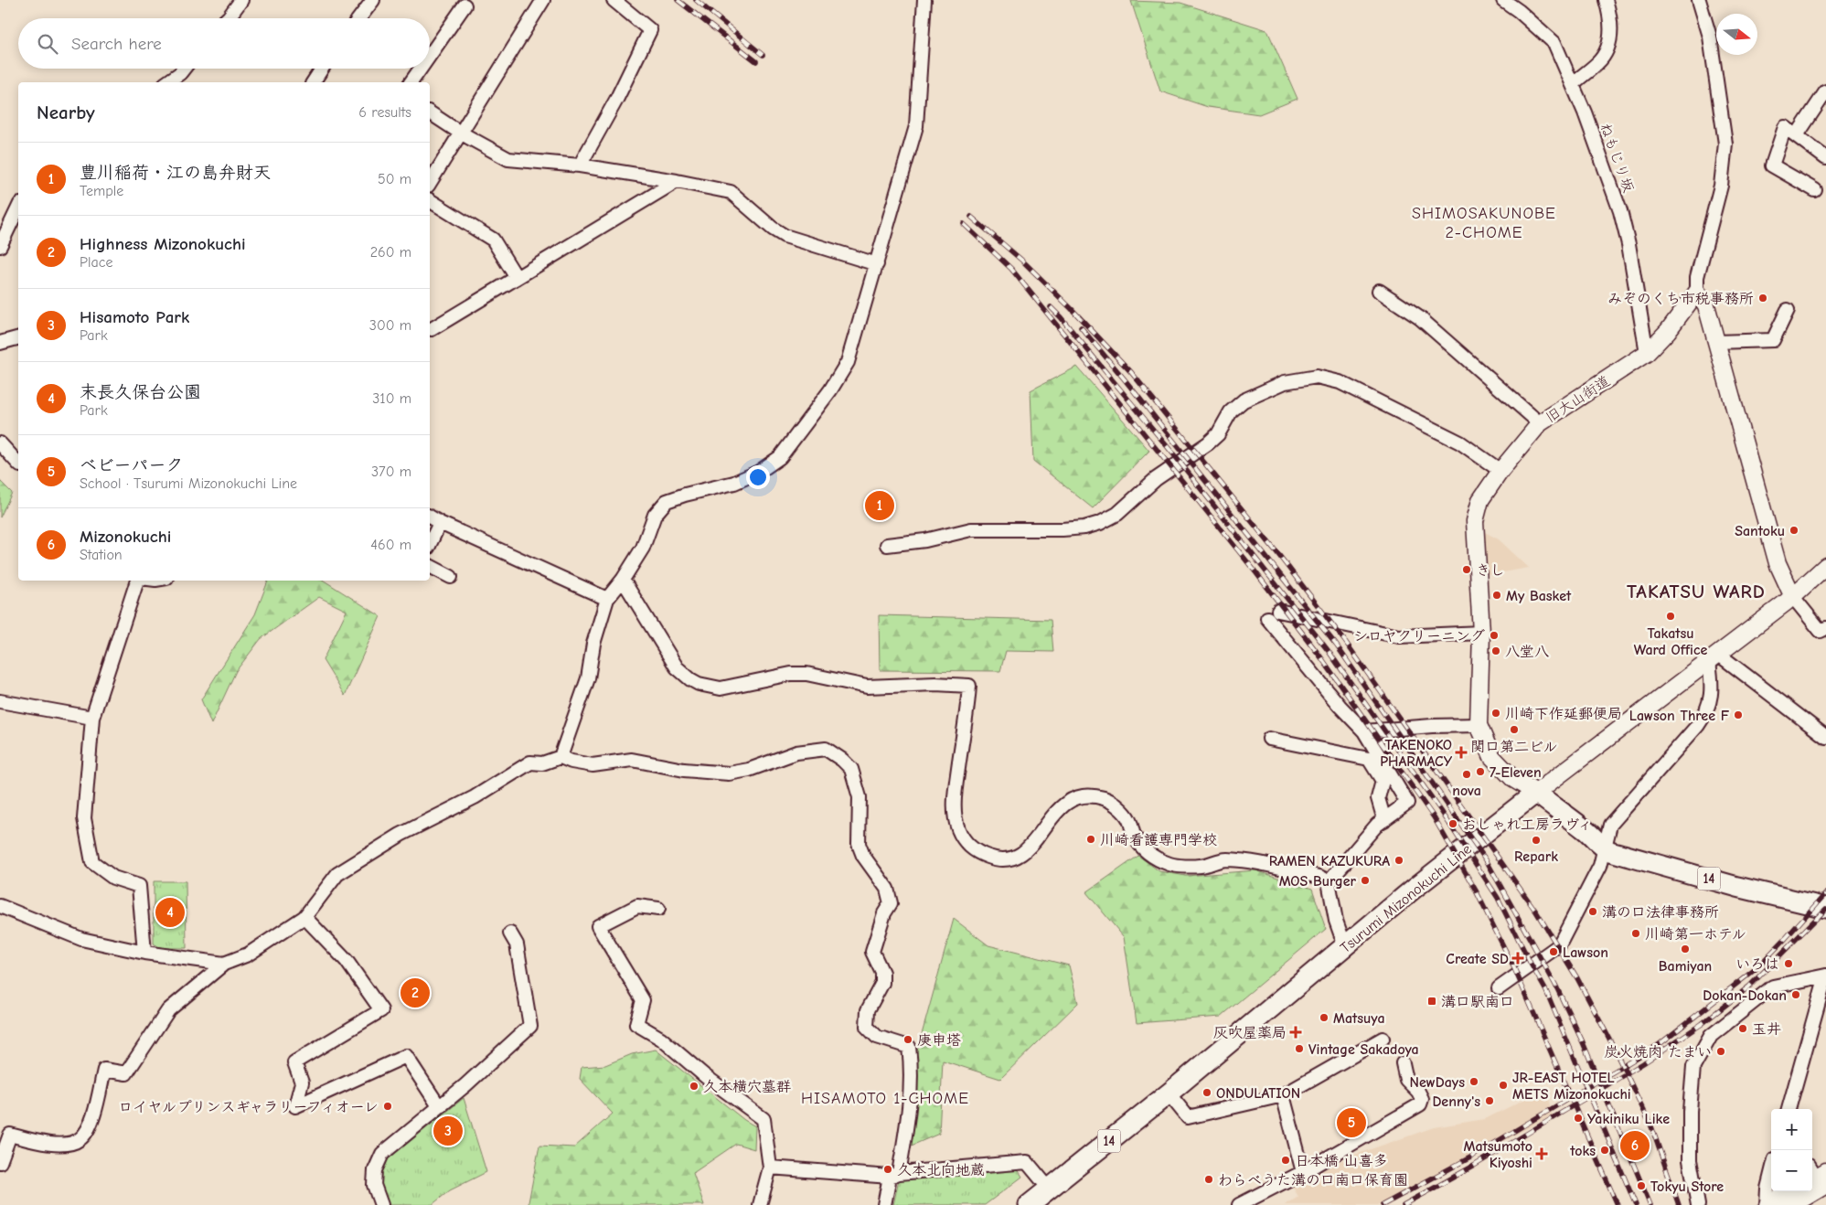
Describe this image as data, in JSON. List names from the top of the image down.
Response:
{
  "streets": {
    "main road": ["14", "Tsurumi Mizonokuchi Line"],
    "street": ["ねもじり坂", "旧大山街道"]
  },
  "crossings": [
    ["ねもじり坂", "旧大山街道"],
    ["旧大山街道", "14"],
    ["旧大山街道", "Tsurumi Mizonokuchi Line"],
    ["14", "Tsurumi Mizonokuchi Line"]
  ],
  "districts": ["SHIMOSAKUNOBE 2-CHOME", "TAKATSU WARD", "HISAMOTO 1-CHOME"],
  "places": {
    "other": [
      "みぞのくち市税事務所",
      "Santoku",
      "きし",
      "My Basket",
      "Takatsu Ward Office",
      "シロヤクリーニング",
      "八堂八",
      "川崎下作延郵便局",
      "Lawson Three F",
      "関口第二ビル",
      "7-Eleven",
      "nova",
      "おしゃれ工房ラヴィ",
      "川崎看護専門学校",
      "Repark",
      "RAMEN KAZUKURA",
      "MOS Burger",
      "溝の口法律事務所",
      "川崎第一ホテル",
      "Bamiyan",
      "Lawson",
      "いろは",
      "Dokan-Dokan",
      "Matsuya",
      "玉井",
      "庚申塔",
      "Vintage Sakadoya",
      "炭火焼肉 たまい",
      "NewDays",
      "JR-EAST HOTEL METS Mizonokuchi",
      "久本横穴墓群",
      "ONDULATION",
      "Denny's",
      "ロイヤルプリンスギャラリーフィオーレ",
      "Yakiniku Like",
      "toks",
      "日本橋 山喜多",
      "久本北向地蔵",
      "わらべうた溝の口南口保育園",
      "Tokyu Store"
    ],
    "health": [
      "TAKENOKO PHARMACY",
      "Create SD",
      "灰吹屋薬局",
      "Matsumoto Kiyoshi"
    ],
    "transit": ["溝口駅南口"]
  },
  "north": "right",
  "page": {
    "search": "Search here",
    "heading": ["Nearby", "6 results"],
    "list": [
      {
        "mark": "1",
        "name": "豊川稲荷・江の島弁財天",
        "note": "Temple",
        "value": "50 m"
      },
      {
        "mark": "2",
        "name": "Highness Mizonokuchi",
        "note": "Place",
        "value": "260 m"
      },
      {
        "mark": "3",
        "name": "Hisamoto Park",
        "note": "Park",
        "value": "300 m"
      },
      {
        "mark": "4",
        "name": "末長久保台公園",
        "note": "Park",
        "value": "310 m"
      },
      {
        "mark": "5",
        "name": "ベビーパーク",
        "note": "School · Tsurumi Mizonokuchi Line",
        "value": "370 m"
      },
      {
        "mark": "6",
        "name": "Mizonokuchi",
        "note": "Station",
        "value": "460 m"
      }
    ],
    "pins": [
      "1",
      "4",
      "2",
      "5",
      "3",
      "6"
    ],
    "map_buttons": ["+", "−"]
  }
}
